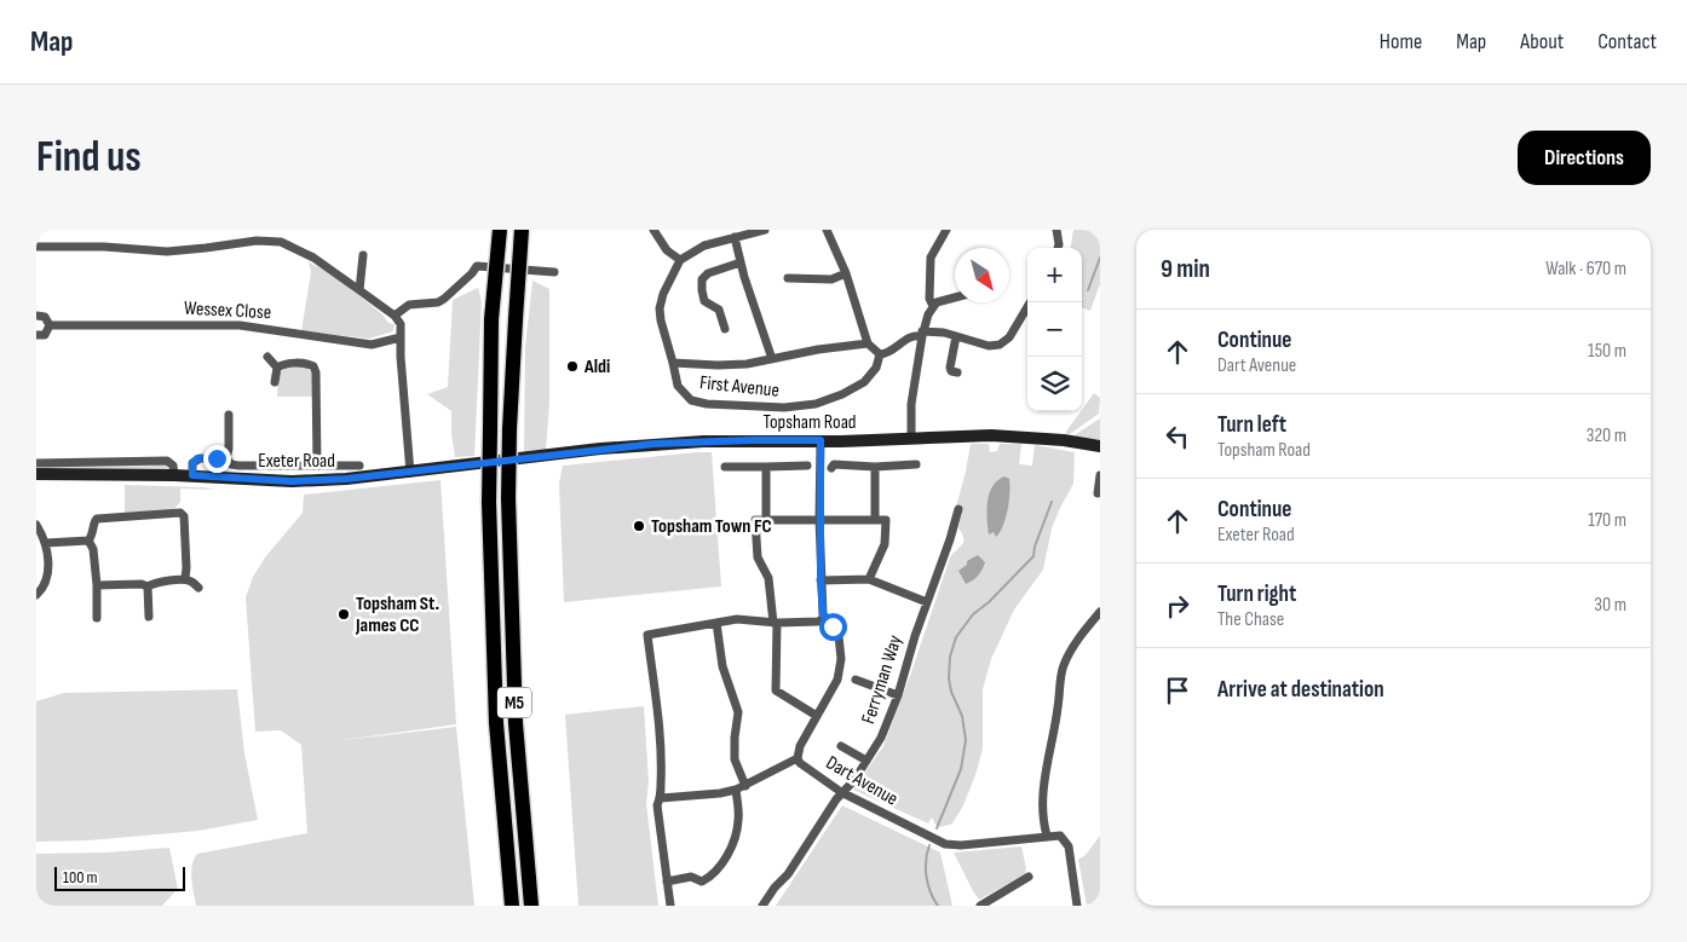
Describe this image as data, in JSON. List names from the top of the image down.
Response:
{
  "streets": {
    "highway": ["M5"],
    "street": [
      "Wessex Close",
      "First Avenue",
      "Topsham Road",
      "Exeter Road",
      "Ferryman Way",
      "Dart Avenue"
    ]
  },
  "crossings": [
    ["Topsham Road", "Exeter Road"],
    ["Topsham Road", "Dart Avenue"],
    ["Ferryman Way", "Dart Avenue"]
  ],
  "places": ["Aldi", "Topsham Town FC", "Topsham St. James CC"],
  "scale_bar": "100 m",
  "north": "bottom right",
  "page": {
    "header": "Map",
    "nav": [
      "Home",
      "Map",
      "About",
      "Contact"
    ],
    "buttons": "Directions",
    "title": "Find us",
    "heading": ["9 min", "Walk · 670 m"],
    "map_buttons": ["+", "−"],
    "list": [
      ["Continue", "Dart Avenue", "150 m"],
      ["Turn left", "Topsham Road", "320 m"],
      ["Continue", "Exeter Road", "170 m"],
      ["Turn right", "The Chase", "30 m"],
      "Arrive at destination"
    ],
    "scale": "100 m"
  }
}
